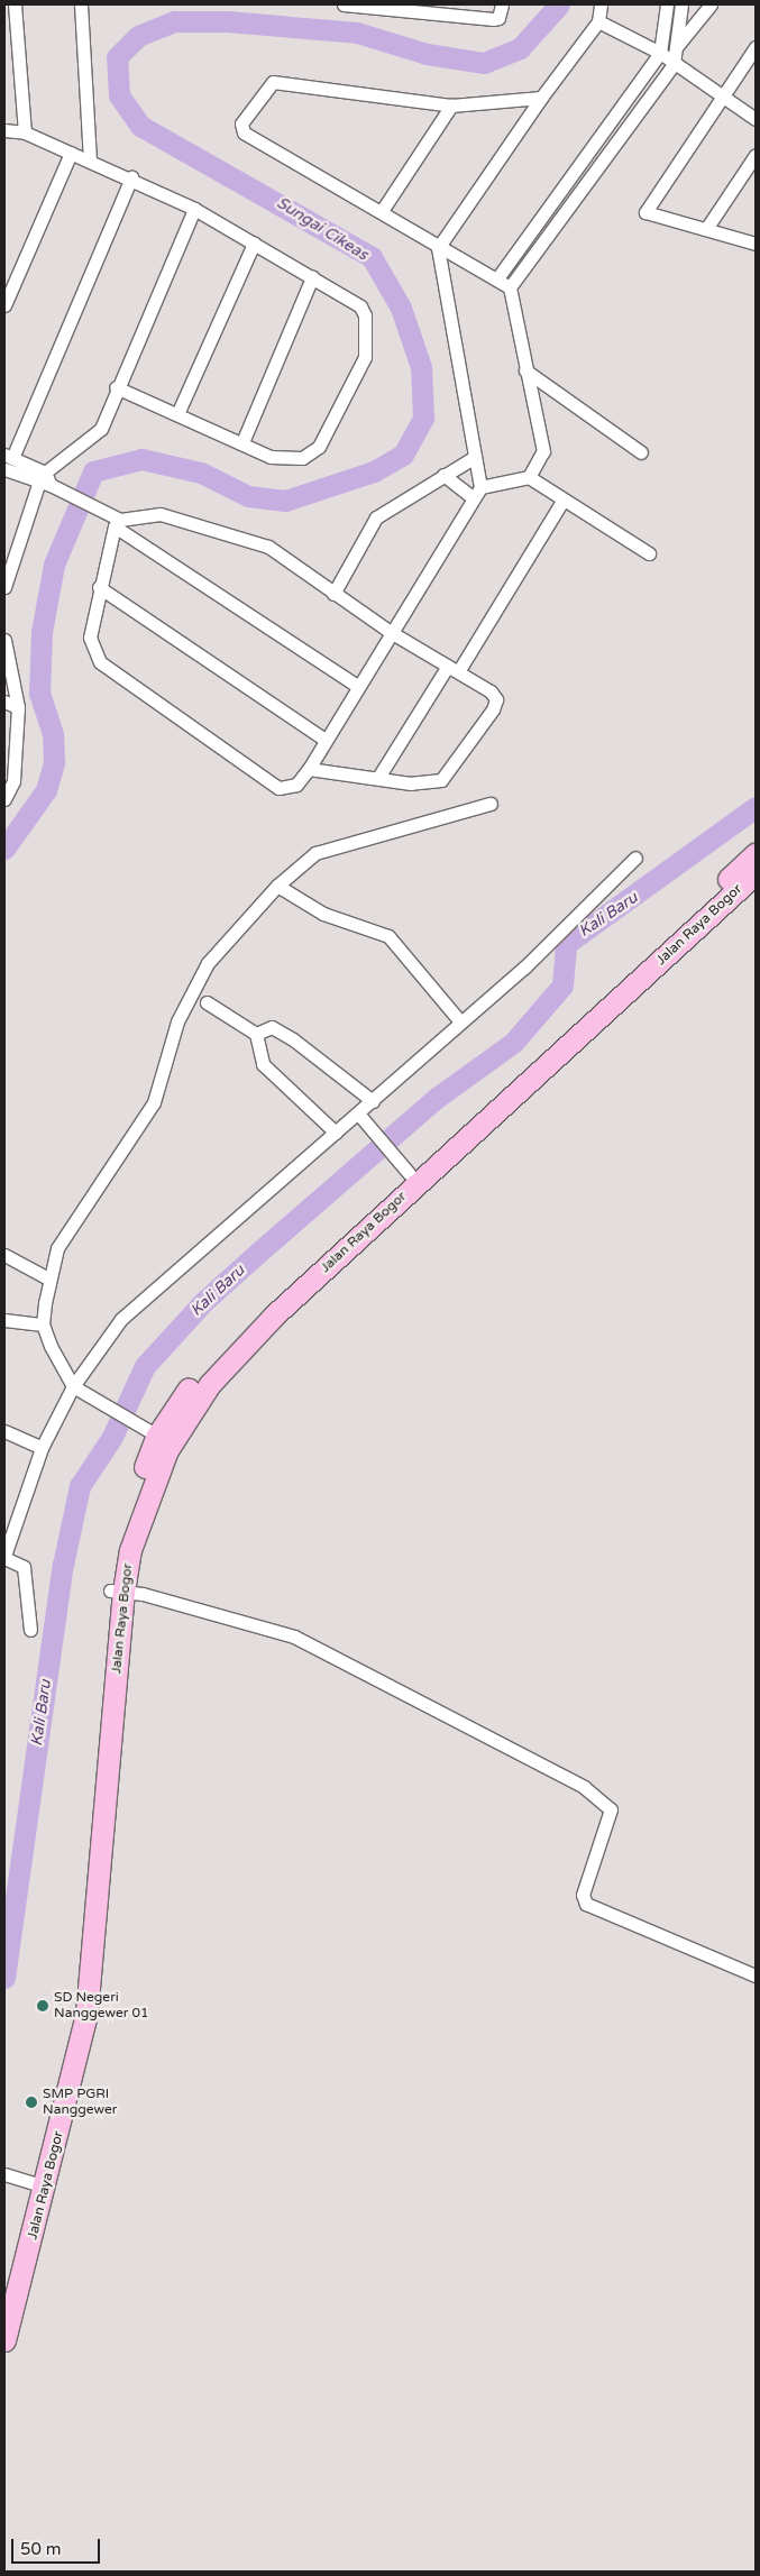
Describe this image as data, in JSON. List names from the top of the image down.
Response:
{
  "streets": {
    "highway": ["Jalan Raya Bogor"]
  },
  "water": ["Sungai Cikeas", "Kali Baru"],
  "places": ["SD Negeri Nanggewer 01", "SMP PGRI Nanggewer"],
  "scale_bar": "50 m"
}
